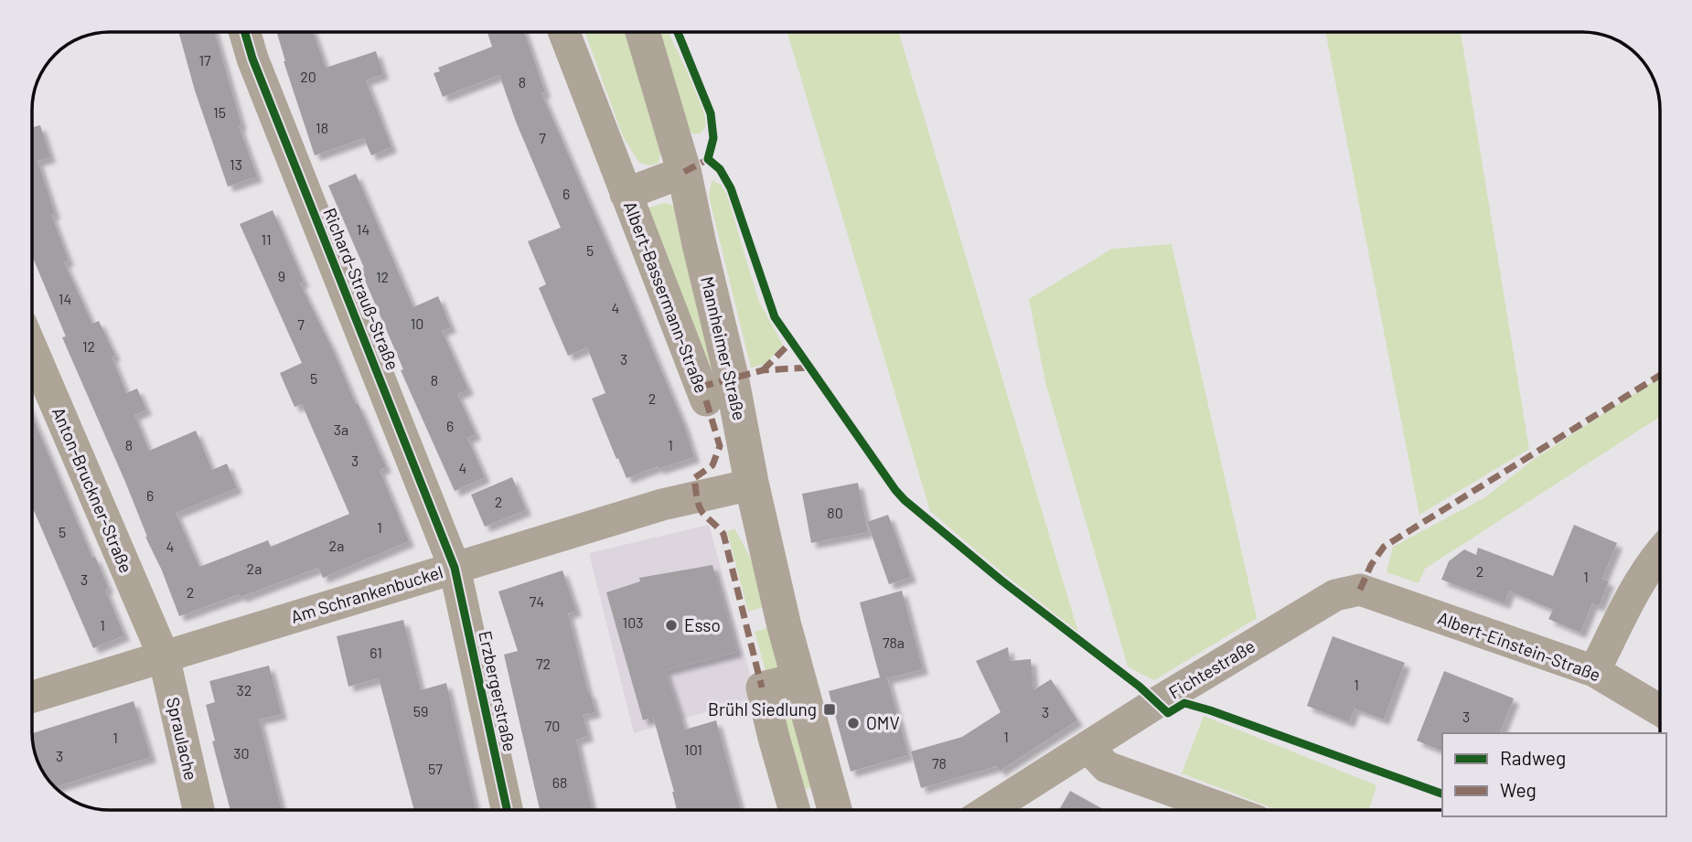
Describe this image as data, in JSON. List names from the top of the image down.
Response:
{
  "streets": {
    "main road": ["Mannheimer Straße"],
    "street": [
      "Richard-Strauß-Straße",
      "Albert-Bassermann-Straße",
      "Anton-Bruckner-Straße",
      "Am Schrankenbuckel",
      "Albert-Einstein-Straße",
      "Fichtestraße",
      "Erzbergerstraße",
      "Spraulache"
    ]
  },
  "crossings": [
    ["Richard-Strauß-Straße", "Am Schrankenbuckel"],
    ["Richard-Strauß-Straße", "Erzbergerstraße"],
    ["Albert-Bassermann-Straße", "Mannheimer Straße"],
    ["Mannheimer Straße", "Am Schrankenbuckel"],
    ["Anton-Bruckner-Straße", "Am Schrankenbuckel"],
    ["Anton-Bruckner-Straße", "Spraulache"],
    ["Am Schrankenbuckel", "Erzbergerstraße"],
    ["Am Schrankenbuckel", "Spraulache"],
    ["Albert-Einstein-Straße", "Fichtestraße"]
  ],
  "places": {
    "other": ["Esso", "OMV"],
    "transit": ["Brühl Siedlung"]
  },
  "house_numbers": [
    "17",
    "20",
    "8",
    "15",
    "18",
    "7",
    "13",
    "6",
    "14",
    "11",
    "5",
    "9",
    "12",
    "14",
    "4",
    "10",
    "7",
    "12",
    "3",
    "5",
    "8",
    "2",
    "6",
    "3a",
    "8",
    "1",
    "3",
    "4",
    "6",
    "2",
    "80",
    "1",
    "5",
    "2a",
    "4",
    "2a",
    "2",
    "1",
    "3",
    "2",
    "74",
    "103",
    "1",
    "78a",
    "61",
    "72",
    "1",
    "32",
    "59",
    "3",
    "3",
    "70",
    "1",
    "1",
    "101",
    "30",
    "3",
    "78",
    "57",
    "68"
  ],
  "legend": ["Radweg", "Weg"]
}
